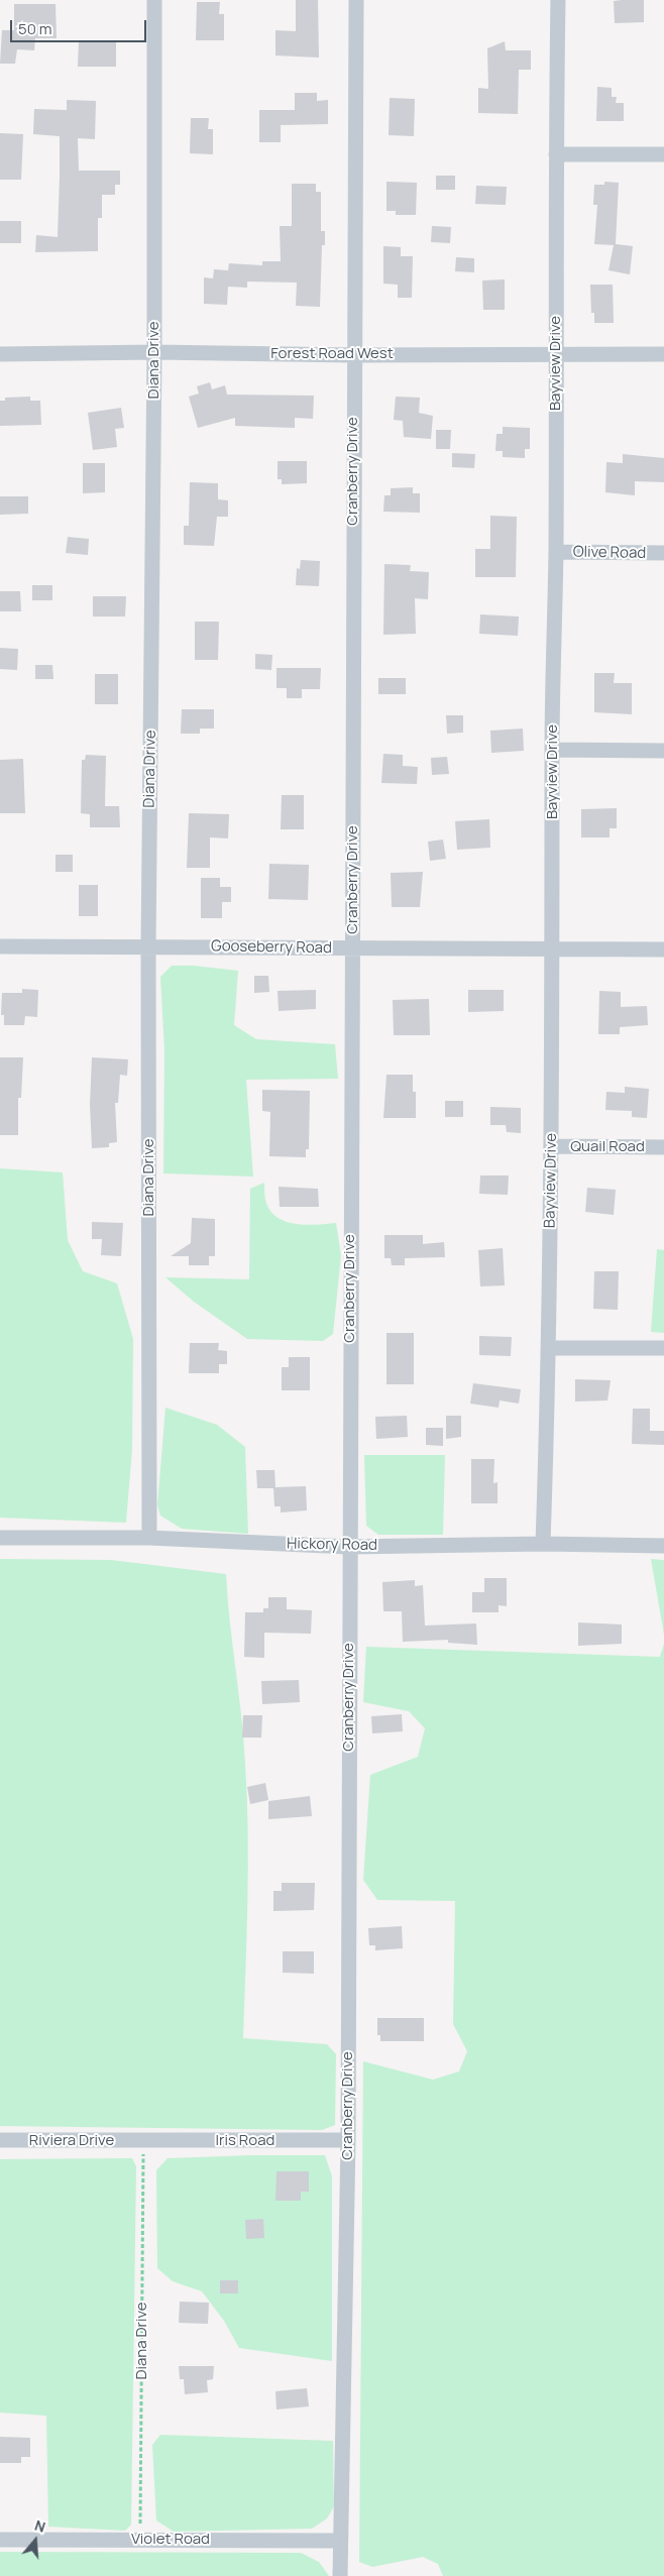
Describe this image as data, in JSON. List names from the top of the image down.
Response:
{
  "streets": {
    "street": [
      "Forest Road West",
      "Diana Drive",
      "Bayview Drive",
      "Cranberry Drive",
      "Olive Road",
      "Gooseberry Road",
      "Quail Road",
      "Hickory Road",
      "Riviera Drive",
      "Iris Road",
      "Violet Road"
    ]
  },
  "crossings": [
    ["Forest Road West", "Diana Drive"],
    ["Forest Road West", "Bayview Drive"],
    ["Forest Road West", "Cranberry Drive"],
    ["Diana Drive", "Gooseberry Road"],
    ["Diana Drive", "Hickory Road"],
    ["Diana Drive", "Riviera Drive"],
    ["Diana Drive", "Iris Road"],
    ["Diana Drive", "Violet Road"],
    ["Bayview Drive", "Olive Road"],
    ["Bayview Drive", "Gooseberry Road"],
    ["Bayview Drive", "Quail Road"],
    ["Bayview Drive", "Hickory Road"],
    ["Cranberry Drive", "Gooseberry Road"],
    ["Cranberry Drive", "Hickory Road"],
    ["Cranberry Drive", "Iris Road"],
    ["Cranberry Drive", "Violet Road"],
    ["Riviera Drive", "Iris Road"]
  ],
  "scale_bar": "50 m",
  "north": "top"
}
